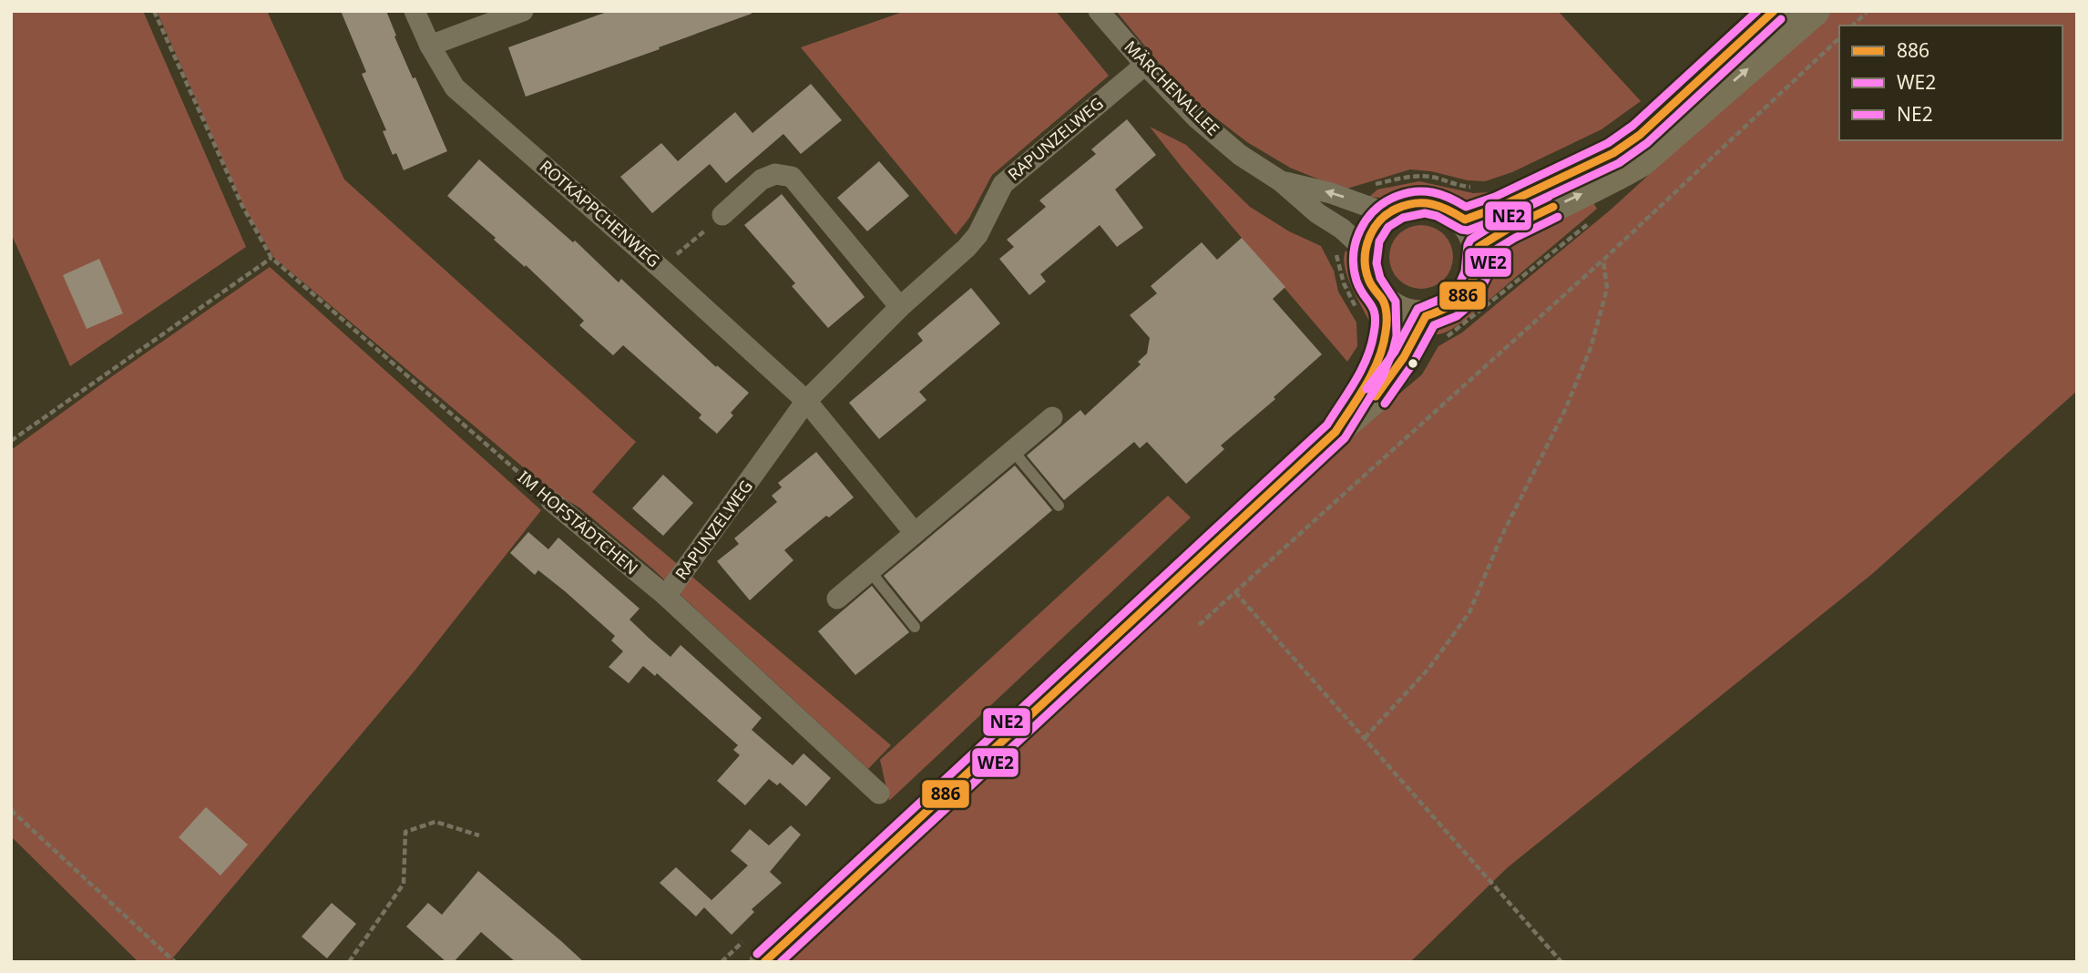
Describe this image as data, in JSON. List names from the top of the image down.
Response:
{
  "streets": {
    "street": [
      "MÄRCHENALLEE",
      "RAPUNZELWEG",
      "ROTKÄPPCHENWEG",
      "IM HOFSTÄDTCHEN"
    ]
  },
  "crossings": [
    ["MÄRCHENALLEE", "RAPUNZELWEG"],
    ["RAPUNZELWEG", "ROTKÄPPCHENWEG"],
    ["RAPUNZELWEG", "IM HOFSTÄDTCHEN"]
  ],
  "lines": ["transit line 886", "transit line NE2", "transit line WE2"],
  "legend": ["886", "WE2", "NE2"]
}
